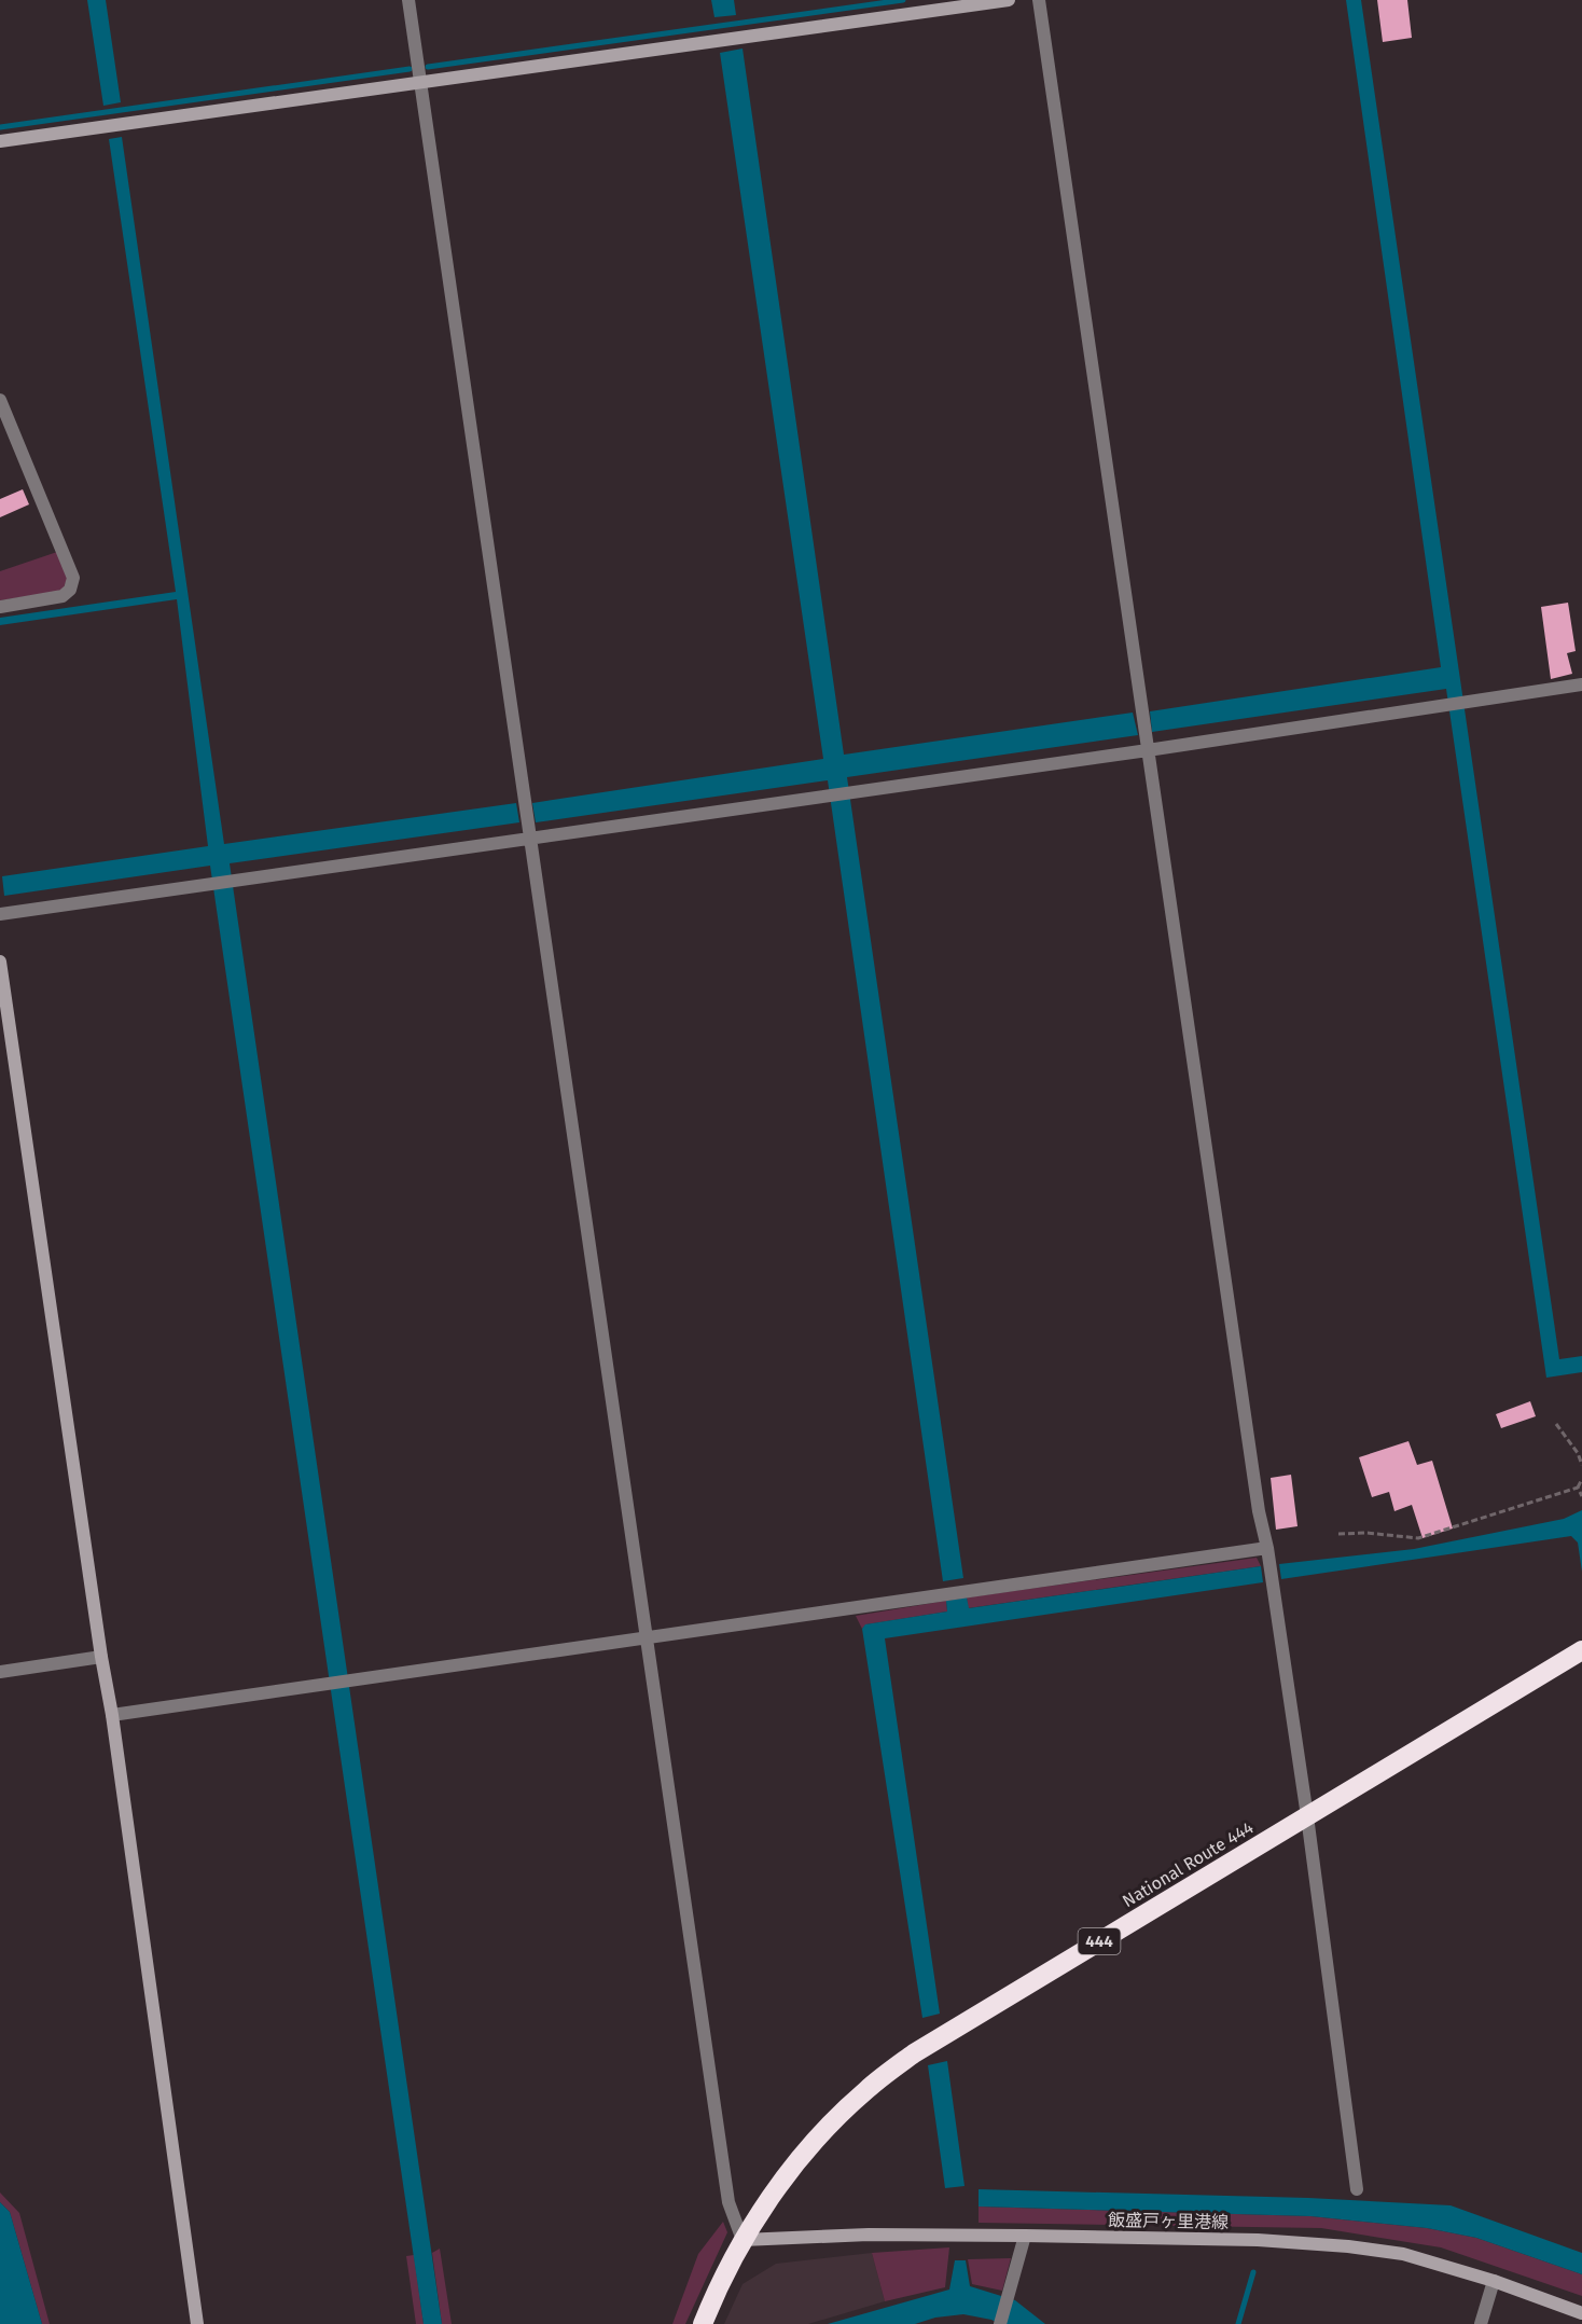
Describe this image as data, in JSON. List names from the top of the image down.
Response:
{
  "streets": {
    "highway": ["National Route 444", "444"],
    "street": ["飯盛戸ヶ里港線"]
  },
  "crossings": [
    ["National Route 444", "飯盛戸ヶ里港線"]
  ]
}
